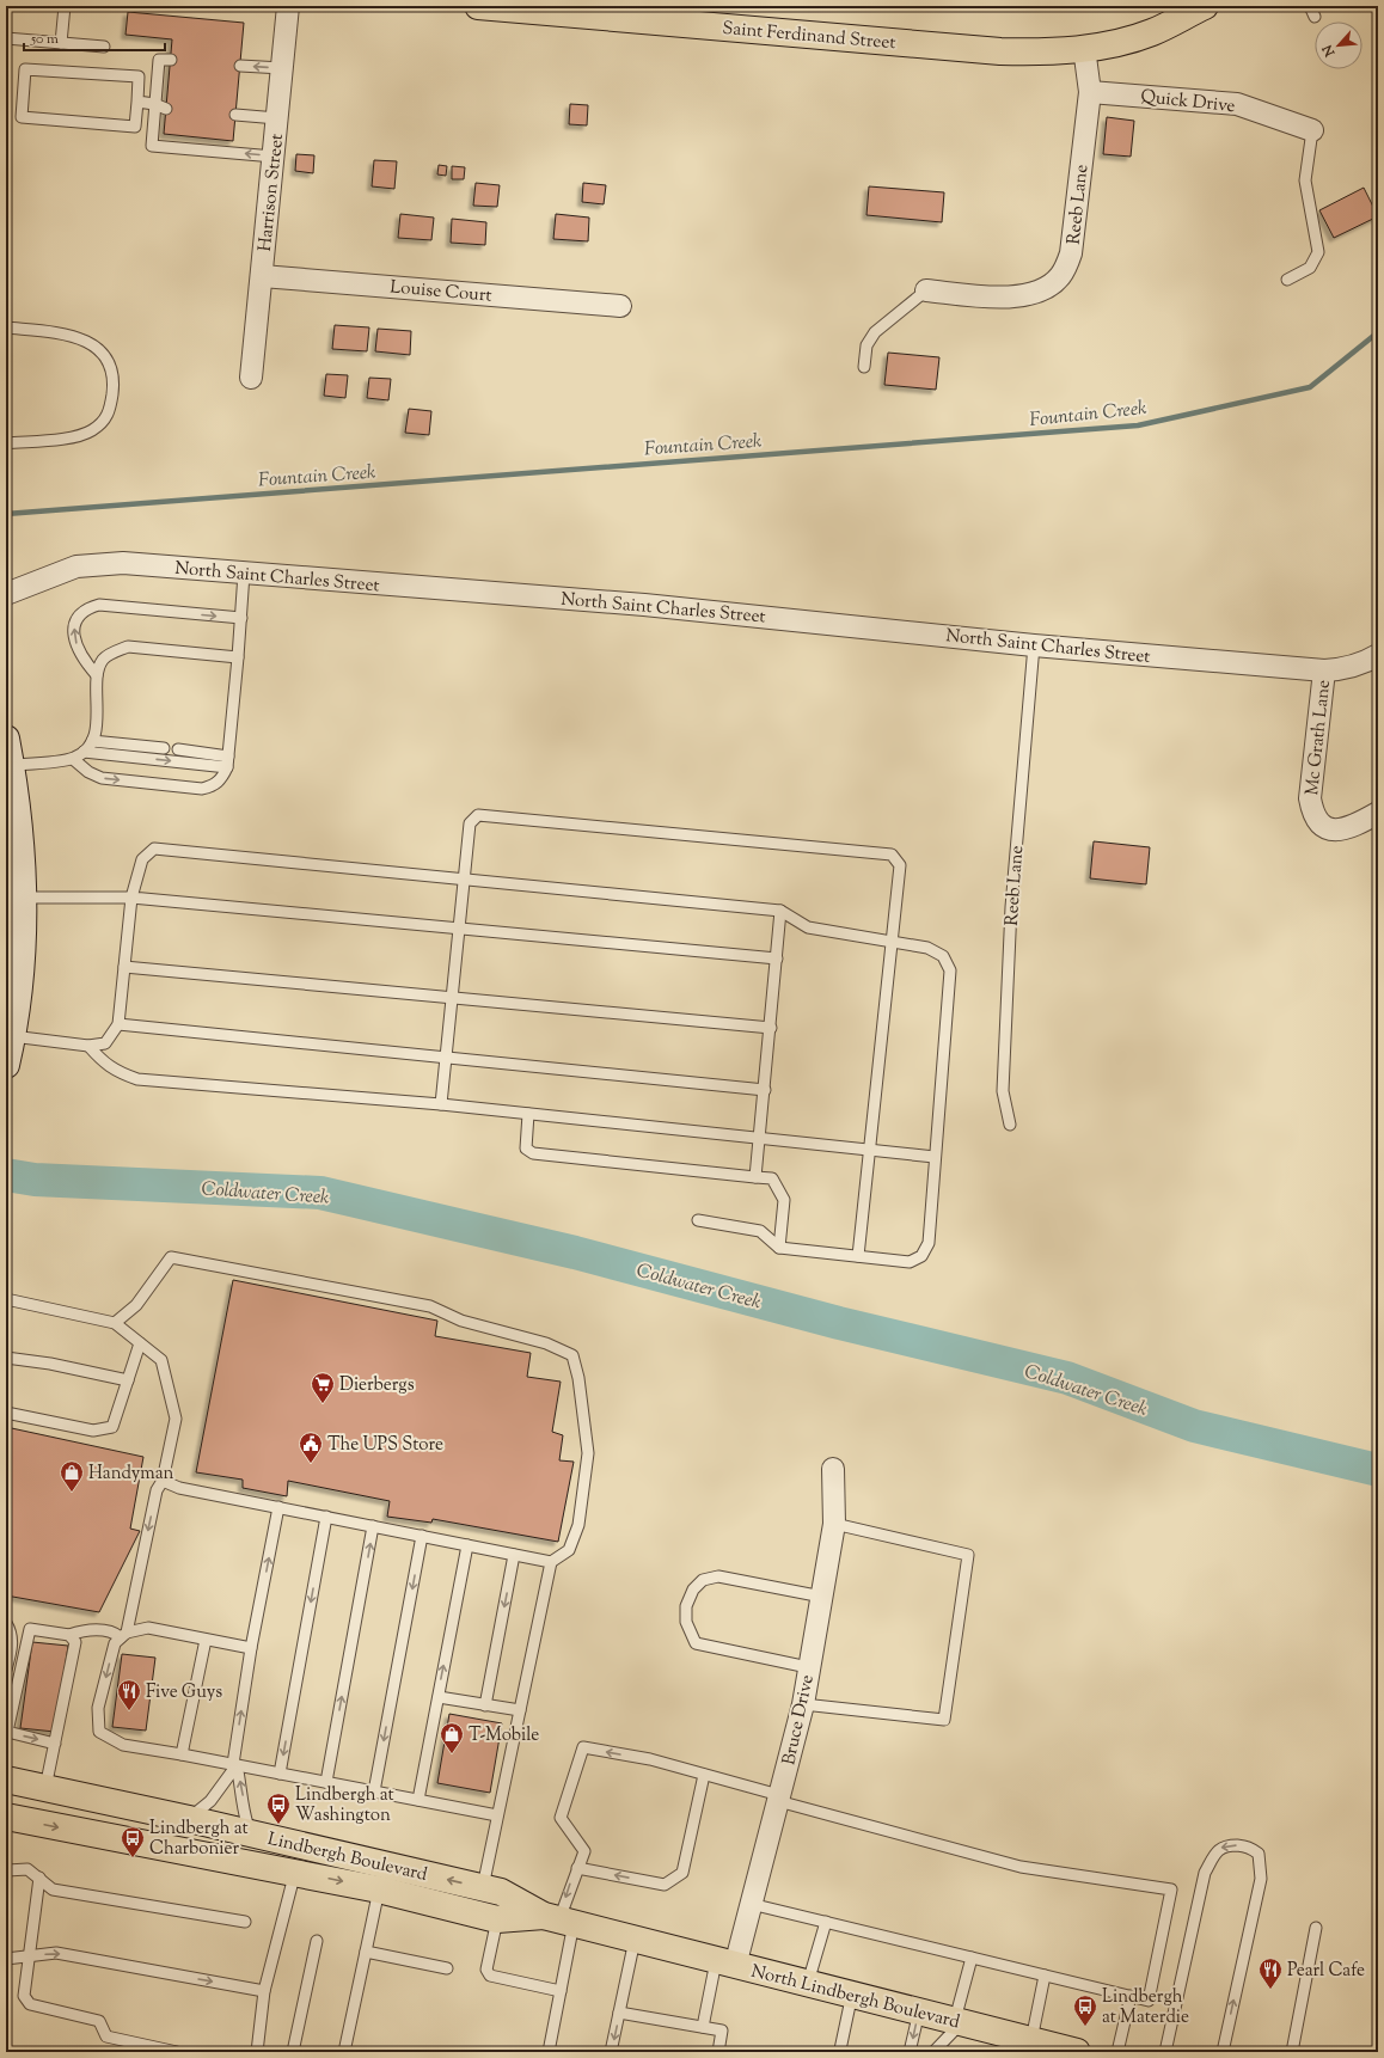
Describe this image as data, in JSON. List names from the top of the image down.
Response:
{
  "streets": {
    "main road": ["Saint Ferdinand Street", "Lindbergh Boulevard", "North Lindbergh Boulevard"],
    "street": [
      "Quick Drive",
      "Harrison Street",
      "Reeb Lane",
      "Louise Court",
      "North Saint Charles Street",
      "Mc Grath Lane",
      "Bruce Drive"
    ]
  },
  "crossings": [
    ["Saint Ferdinand Street", "Reeb Lane"],
    ["Quick Drive", "Reeb Lane"],
    ["Harrison Street", "Louise Court"],
    ["Reeb Lane", "North Saint Charles Street"],
    ["North Saint Charles Street", "Mc Grath Lane"],
    ["Bruce Drive", "North Lindbergh Boulevard"],
    ["Lindbergh Boulevard", "North Lindbergh Boulevard"]
  ],
  "water": ["Fountain Creek", "Coldwater Creek"],
  "places": {
    "supermarket": ["Dierbergs"],
    "public building": ["The UPS Store"],
    "shop": ["Handyman", "T-Mobile"],
    "restaurant": ["Five Guys", "Pearl Cafe"],
    "bus stop": ["Lindbergh at Washington", "Lindbergh at Charbonier", "Lindbergh at Materdie"]
  },
  "scale_bar": "50 m",
  "north": "bottom left"
}
